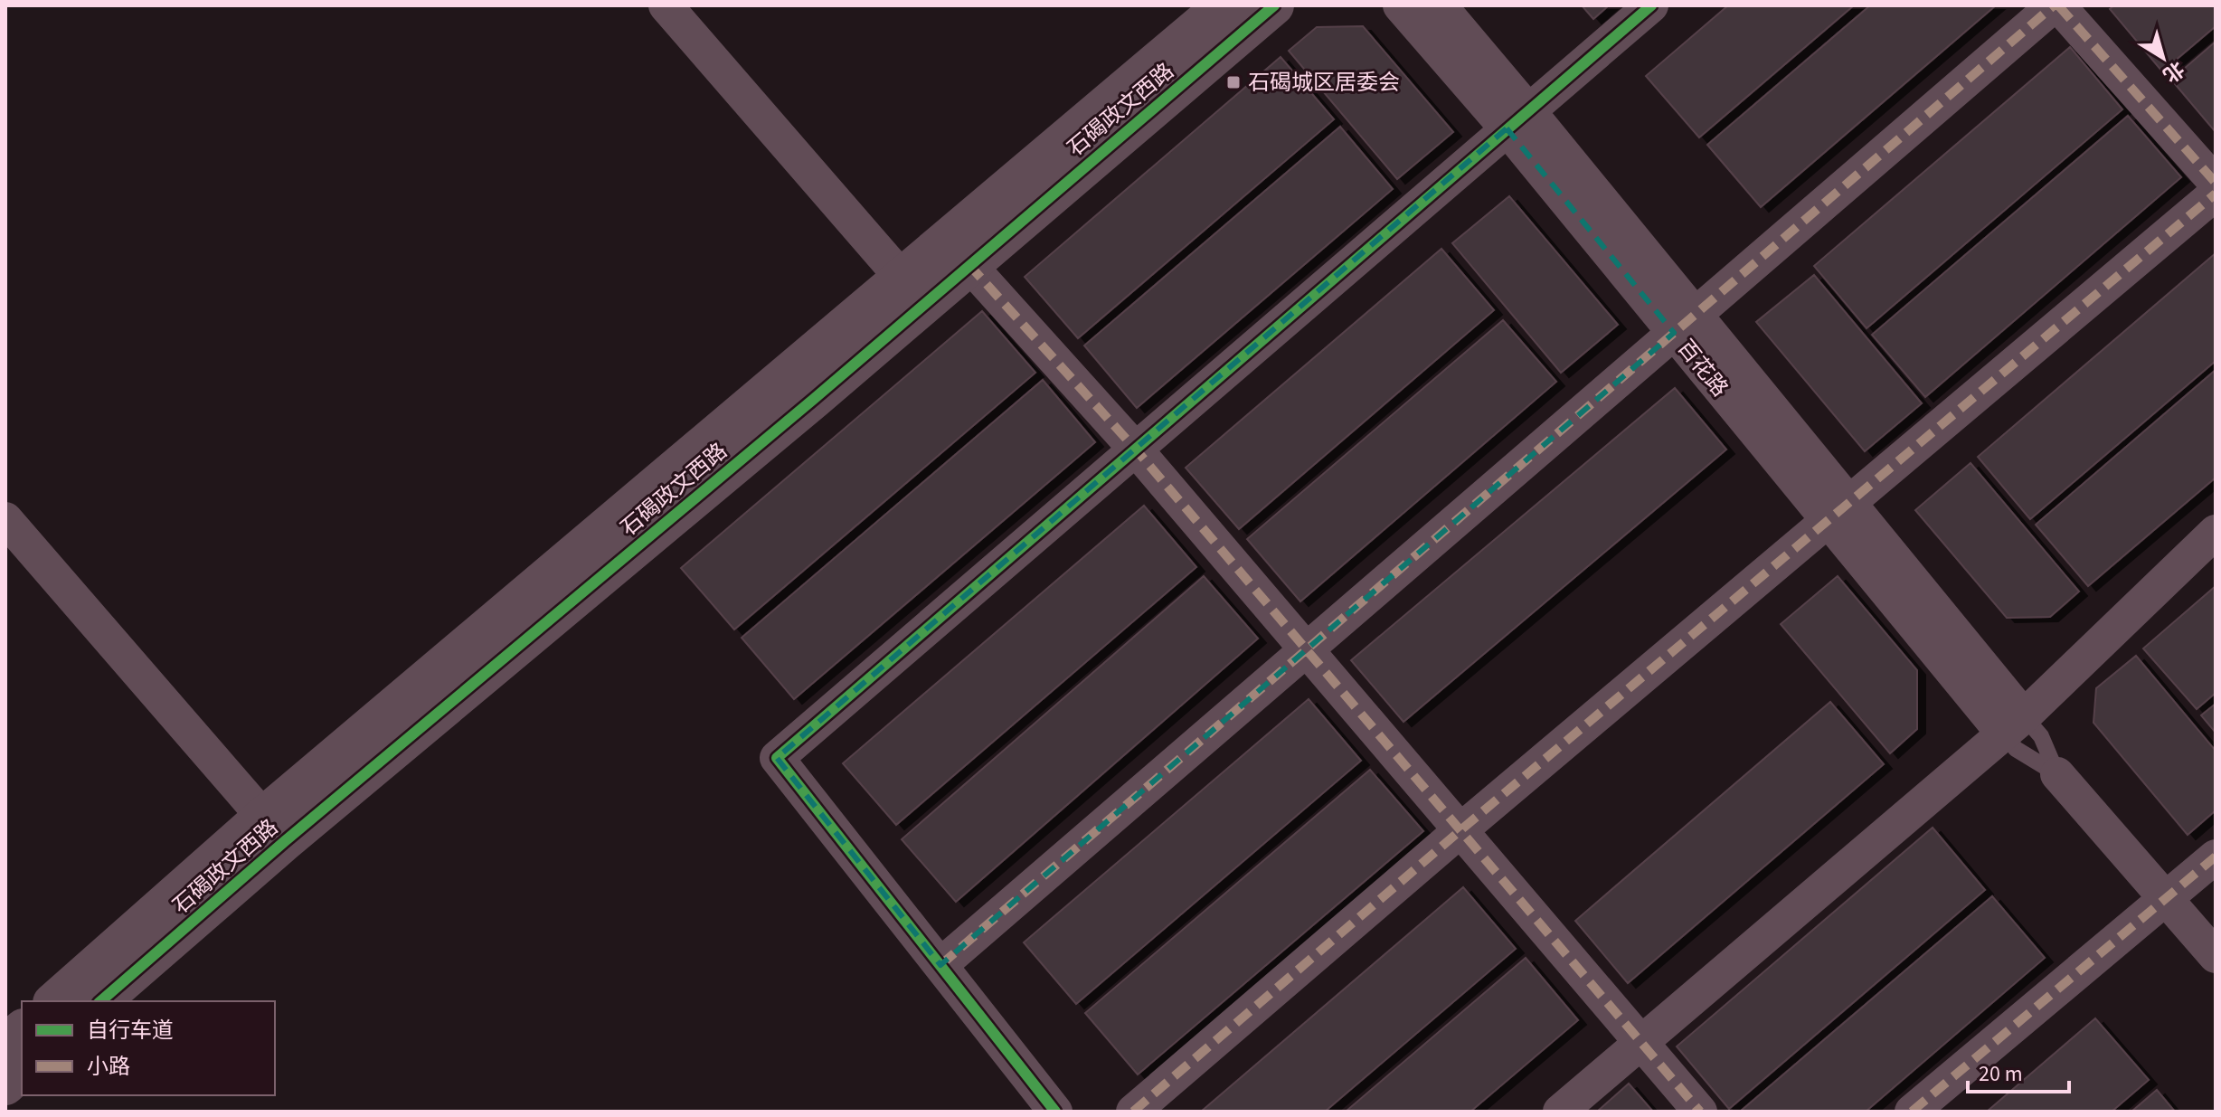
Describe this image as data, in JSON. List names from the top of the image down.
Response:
{
  "streets": {
    "street": ["石碣政文西路", "百花路"]
  },
  "places": {
    "transit": ["石碣城区居委会"]
  },
  "legend": ["自行车道", "小路"],
  "scale_bar": "20 m",
  "north": "bottom right"
}
